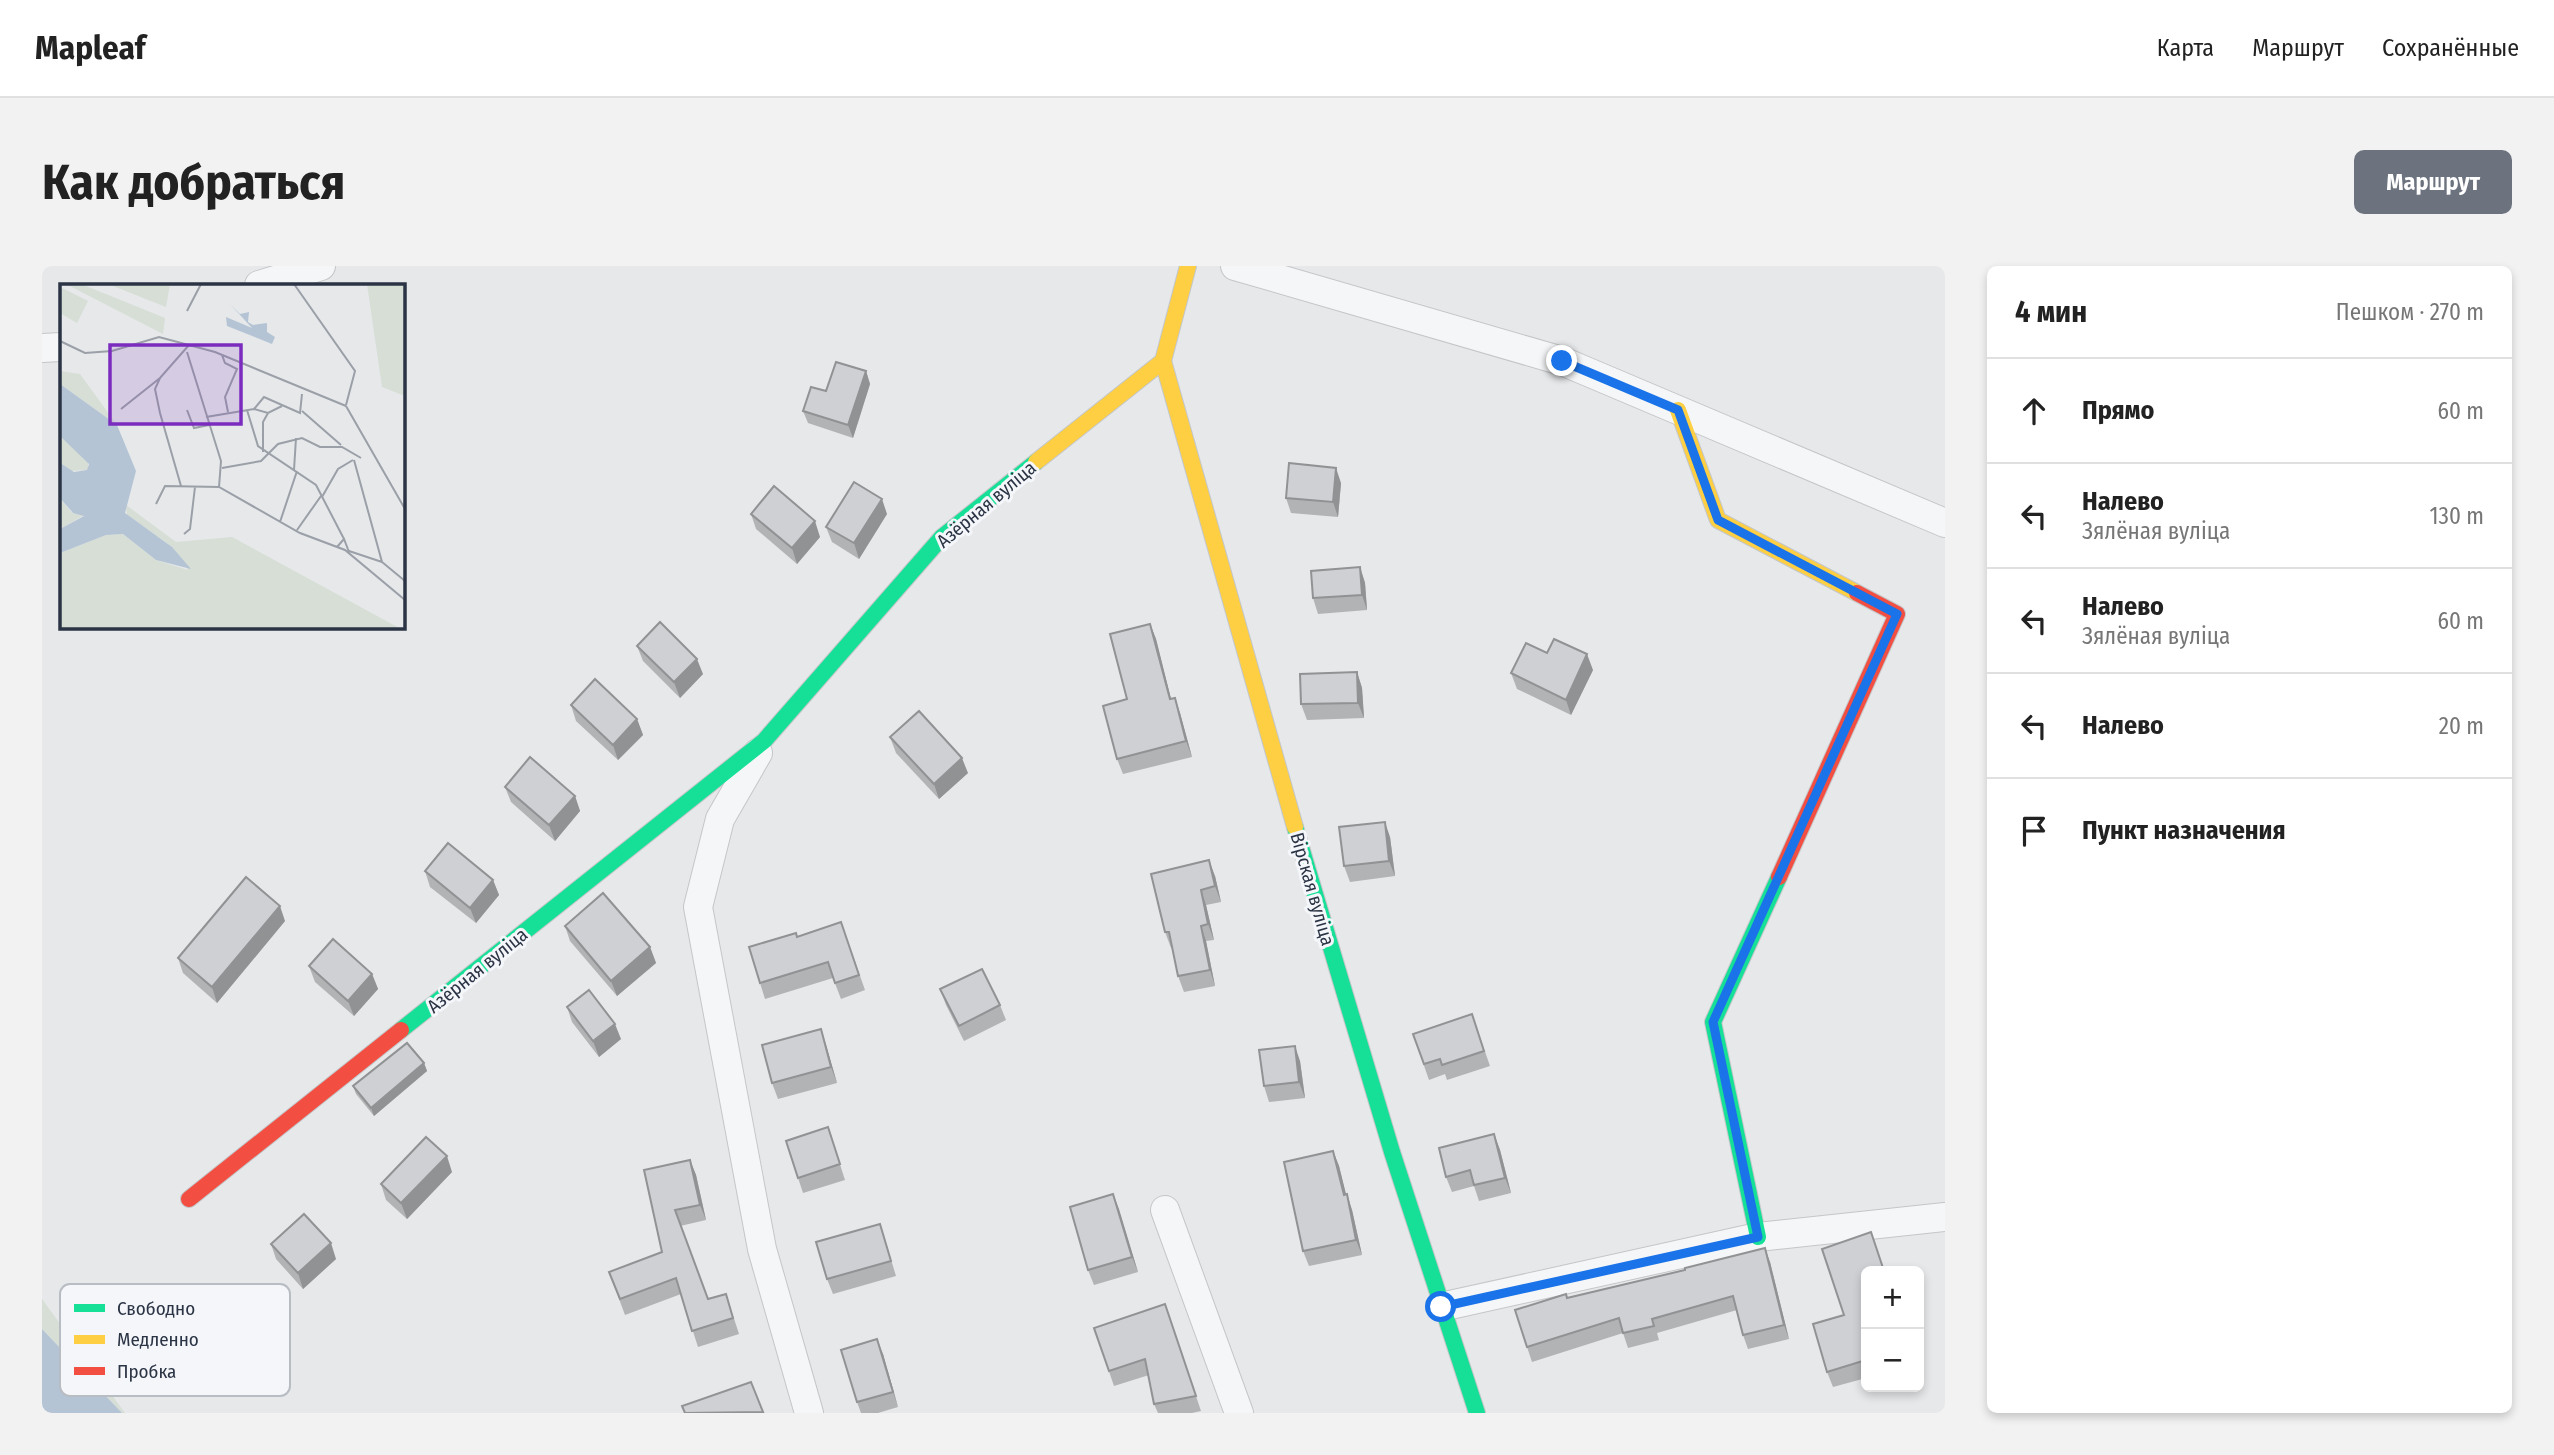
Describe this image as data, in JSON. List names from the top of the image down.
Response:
{
  "streets": {
    "street": ["Азёрная вуліца", "Вірская вуліца"]
  },
  "crossings": [
    ["Азёрная вуліца", "Вірская вуліца"]
  ],
  "legend": ["Свободно", "Медленно", "Пробка"],
  "page": {
    "header": "Mapleaf",
    "nav": ["Карта", "Маршрут", "Сохранённые"],
    "buttons": "Маршрут",
    "title": "Как добраться",
    "heading": ["4 мин", "Пешком · 270 m"],
    "list": [
      ["Прямо", "60 m"],
      ["Налево", "Зялёная вуліца", "130 m"],
      ["Налево", "Зялёная вуліца", "60 m"],
      ["Налево", "20 m"],
      "Пункт назначения"
    ],
    "map_buttons": ["+", "−"]
  }
}
